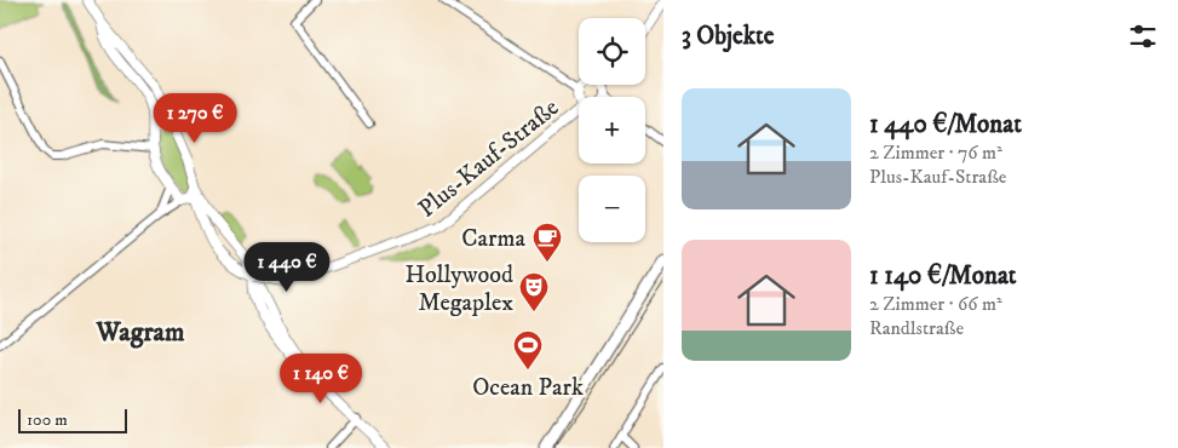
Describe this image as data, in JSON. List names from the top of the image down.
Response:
{
  "streets": {
    "street": ["Plus-Kauf-Straße"]
  },
  "districts": ["Wagram"],
  "places": {
    "cafe": ["Carma"],
    "theatre": ["Hollywood Megaplex"],
    "sports": ["Ocean Park"]
  },
  "scale_bar": "100 m",
  "page": {
    "heading": "3 Objekte",
    "map_buttons": ["+", "−"],
    "list": [
      {
        "name": "1 440 €/Monat",
        "note": "2 Zimmer · 76 m² · Plus-Kauf-Straße"
      },
      {
        "name": "1 140 €/Monat",
        "note": "2 Zimmer · 66 m² · Randlstraße"
      }
    ],
    "price": ["1 270 €", "1 440 €", "1 140 €"],
    "scale": "100 m"
  }
}
